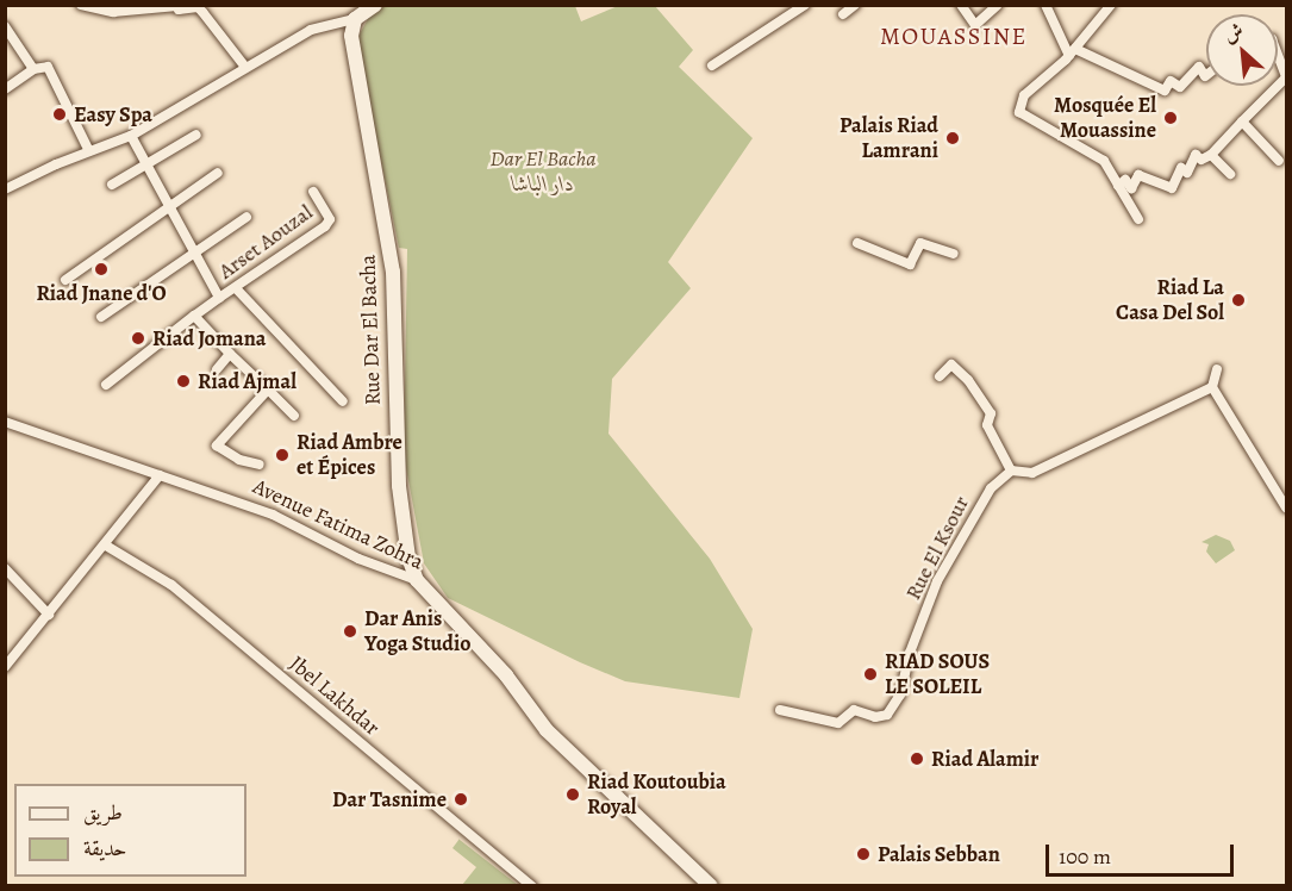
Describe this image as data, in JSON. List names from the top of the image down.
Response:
{
  "streets": {
    "street": [
      "Arset Aouzal",
      "Rue Dar El Bacha",
      "Avenue Fatima Zohra",
      "Rue El Ksour",
      "Jbel Lakhdar"
    ]
  },
  "crossings": [
    ["Rue Dar El Bacha", "Avenue Fatima Zohra"]
  ],
  "districts": ["MOUASSINE"],
  "parks": ["Dar El Bacha دار الباشا"],
  "places": [
    "Easy Spa",
    "Mosquée El Mouassine",
    "Palais Riad Lamrani",
    "Riad Jnane d'O",
    "Riad La Casa Del Sol",
    "Riad Jomana",
    "Riad Ajmal",
    "Riad Ambre et Épices",
    "Dar Anis Yoga Studio",
    "RIAD SOUS LE SOLEIL",
    "Riad Alamir",
    "Riad Koutoubia Royal",
    "Dar Tasnime",
    "Palais Sebban"
  ],
  "legend": ["طريق", "حديقة"],
  "scale_bar": "100 m",
  "north": "top left"
}
